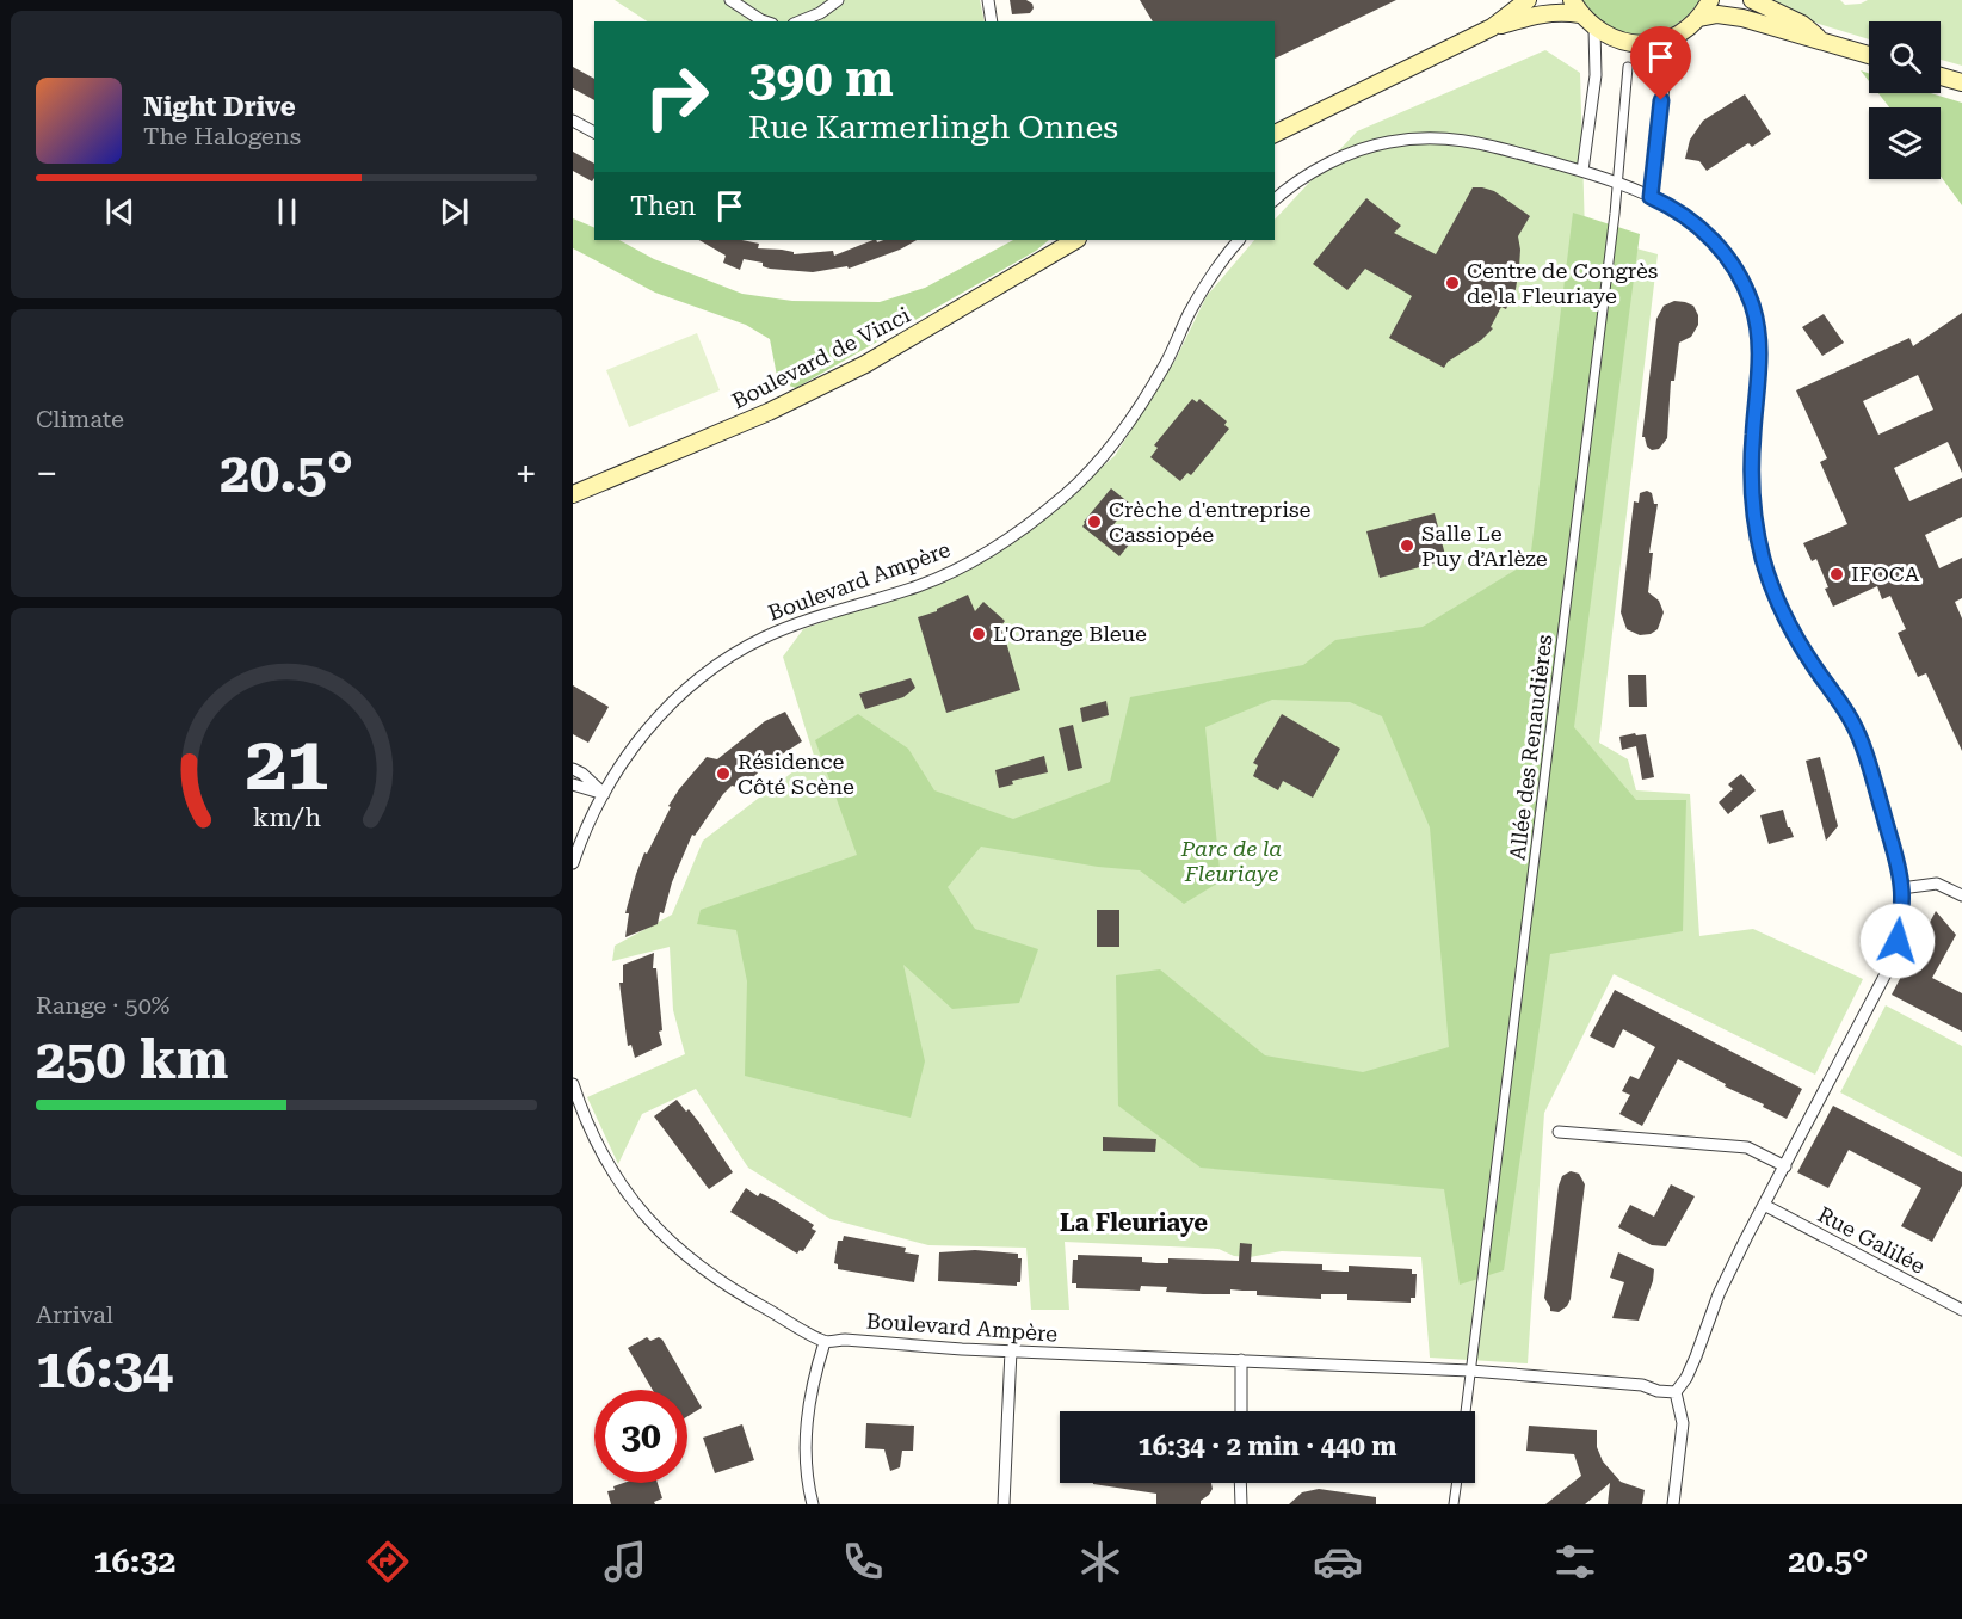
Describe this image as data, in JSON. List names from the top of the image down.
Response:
{
  "streets": {
    "main road": ["Boulevard de Vinci"],
    "street": ["Boulevard Ampère", "Allée des Renaudières", "Rue Galilée"]
  },
  "crossings": [
    ["Boulevard Ampère", "Allée des Renaudières"]
  ],
  "districts": ["La Fleuriaye"],
  "parks": ["Parc de la Fleuriaye"],
  "places": [
    "Centre de Congrès de la Fleuriaye",
    "Crèche d'entreprise Cassiopée",
    "Salle Le Puy d’Arlèze",
    "IFOCA",
    "L'Orange Bleue",
    "Résidence Côté Scène"
  ],
  "page": {
    "turn": ["390 m", "Rue Karmerlingh Onnes"],
    "song": ["Night Drive", "The Halogens"],
    "then": "Then",
    "tile": [
      "Climate",
      ["Range · 50%", "250 km"],
      ["Arrival", "16:34"]
    ],
    "heat": ["−", "20.5°", "+"],
    "limit": "30",
    "trip": "16:34 · 2 min · 440 m",
    "tabs": ["16:32", "20.5°"],
    "gauge": ["21", "km/h"]
  }
}
